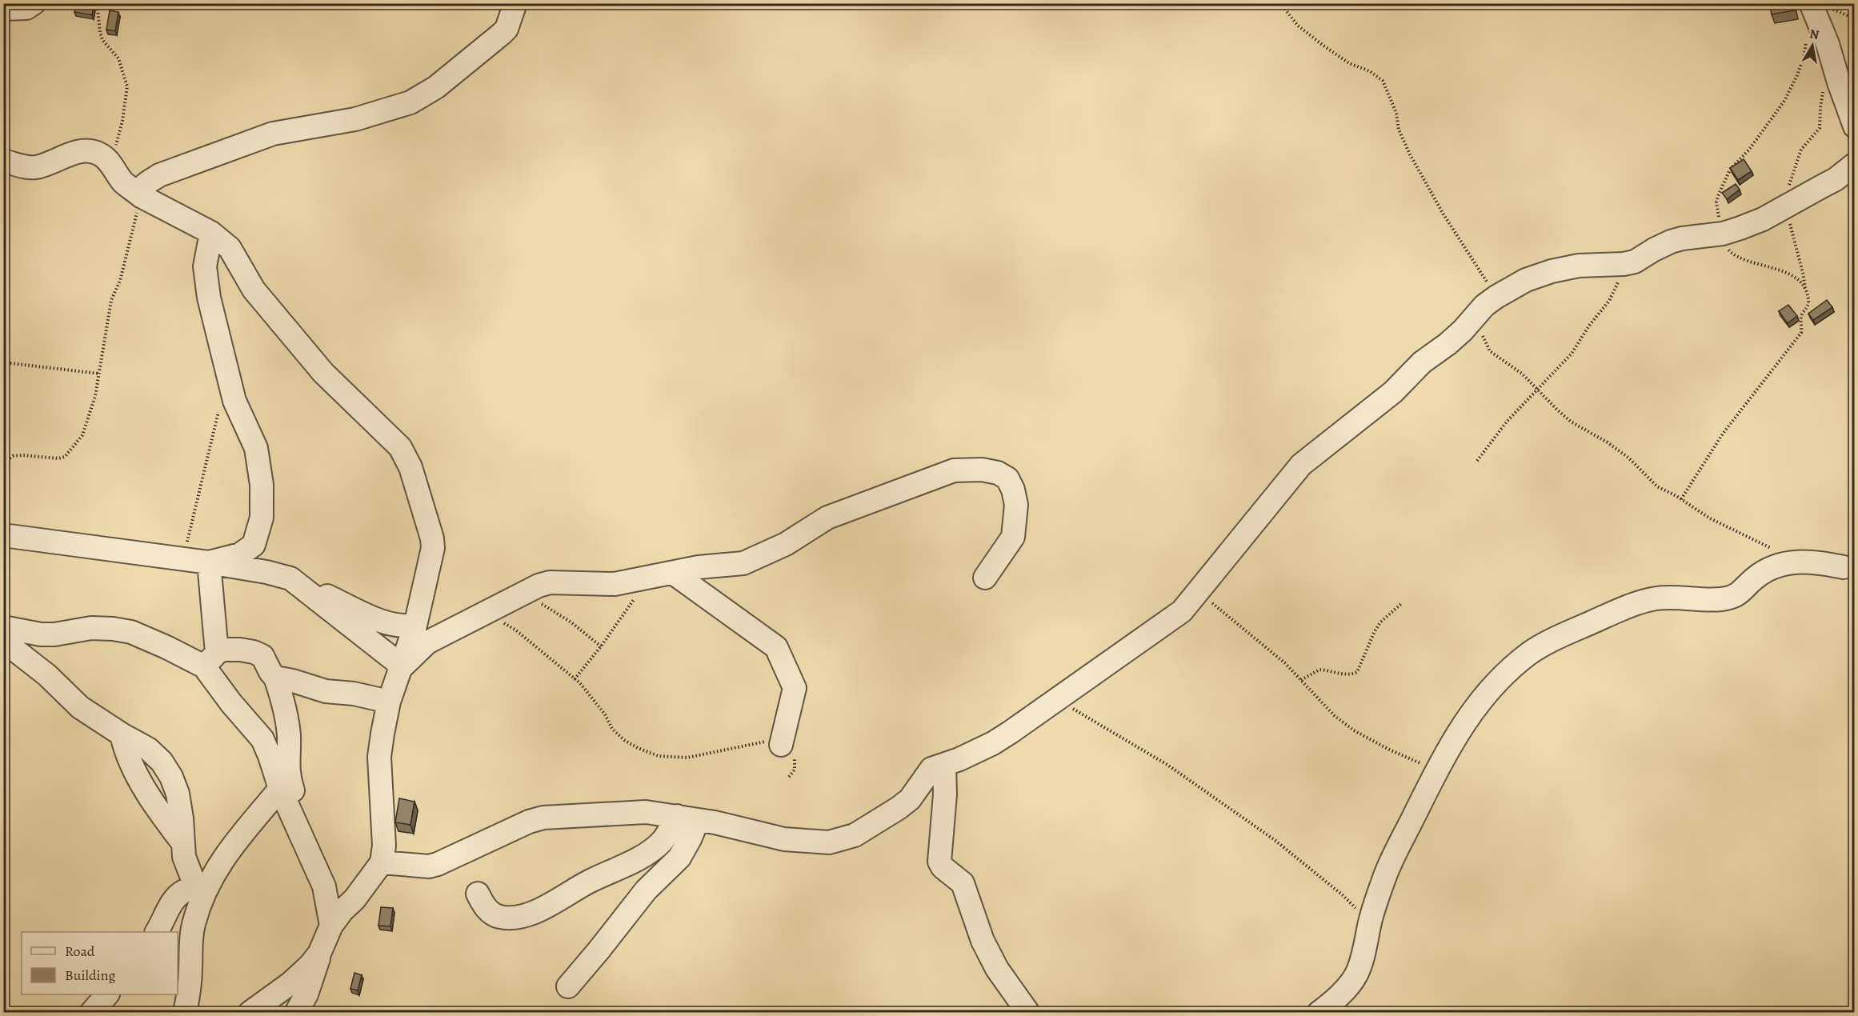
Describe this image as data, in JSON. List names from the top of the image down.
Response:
{
  "legend": ["Road", "Building"],
  "north": "top"
}
